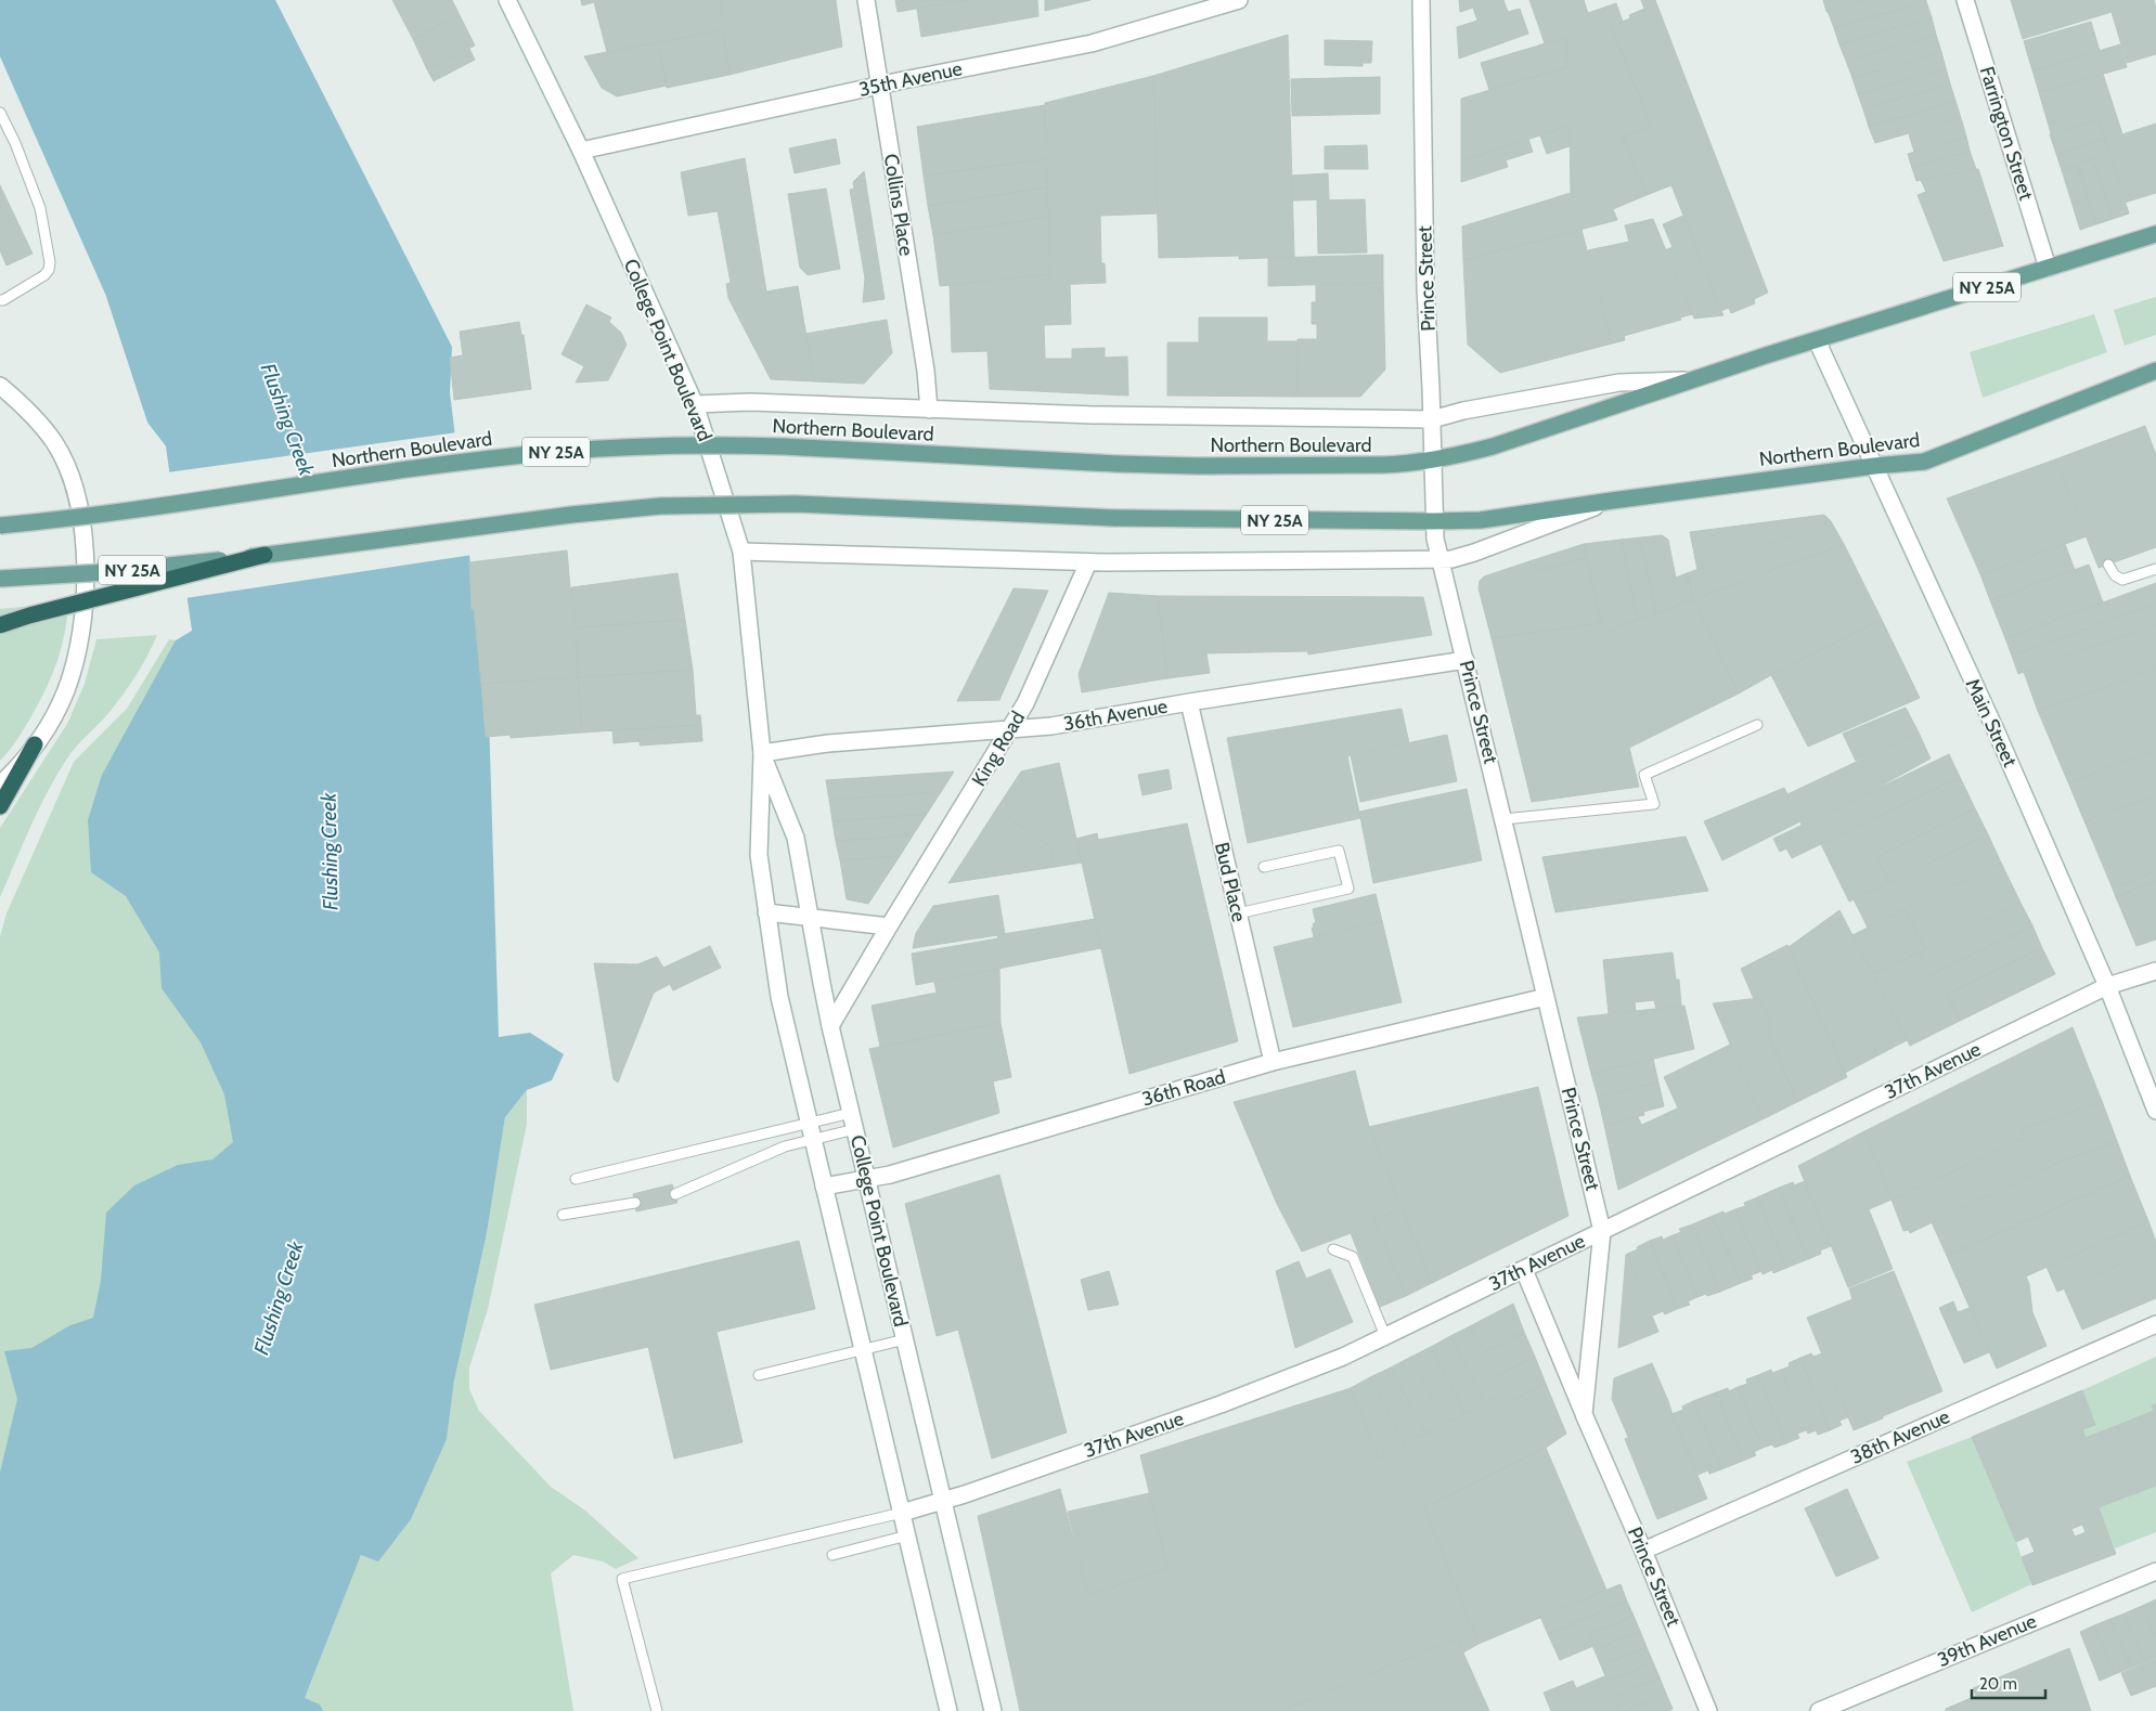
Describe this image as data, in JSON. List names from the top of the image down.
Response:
{
  "streets": {
    "main road": ["NY 25A", "Northern Boulevard"],
    "street": [
      "35th Avenue",
      "Farrington Street",
      "Collins Place",
      "Prince Street",
      "College Point Boulevard",
      "36th Avenue",
      "Main Street",
      "King Road",
      "Bud Place",
      "37th Avenue",
      "36th Road",
      "38th Avenue",
      "39th Avenue"
    ]
  },
  "crossings": [
    ["35th Avenue", "Collins Place"],
    ["35th Avenue", "College Point Boulevard"],
    ["Farrington Street", "Northern Boulevard"],
    ["Collins Place", "Northern Boulevard"],
    ["Prince Street", "Northern Boulevard"],
    ["Prince Street", "36th Avenue"],
    ["Prince Street", "37th Avenue"],
    ["Prince Street", "36th Road"],
    ["Prince Street", "38th Avenue"],
    ["College Point Boulevard", "Northern Boulevard"],
    ["College Point Boulevard", "36th Avenue"],
    ["College Point Boulevard", "King Road"],
    ["College Point Boulevard", "37th Avenue"],
    ["College Point Boulevard", "36th Road"],
    ["Northern Boulevard", "Main Street"],
    ["Northern Boulevard", "King Road"],
    ["36th Avenue", "King Road"],
    ["36th Avenue", "Bud Place"],
    ["Main Street", "37th Avenue"],
    ["Bud Place", "36th Road"]
  ],
  "water": ["Flushing Creek"],
  "scale_bar": "20 m"
}
